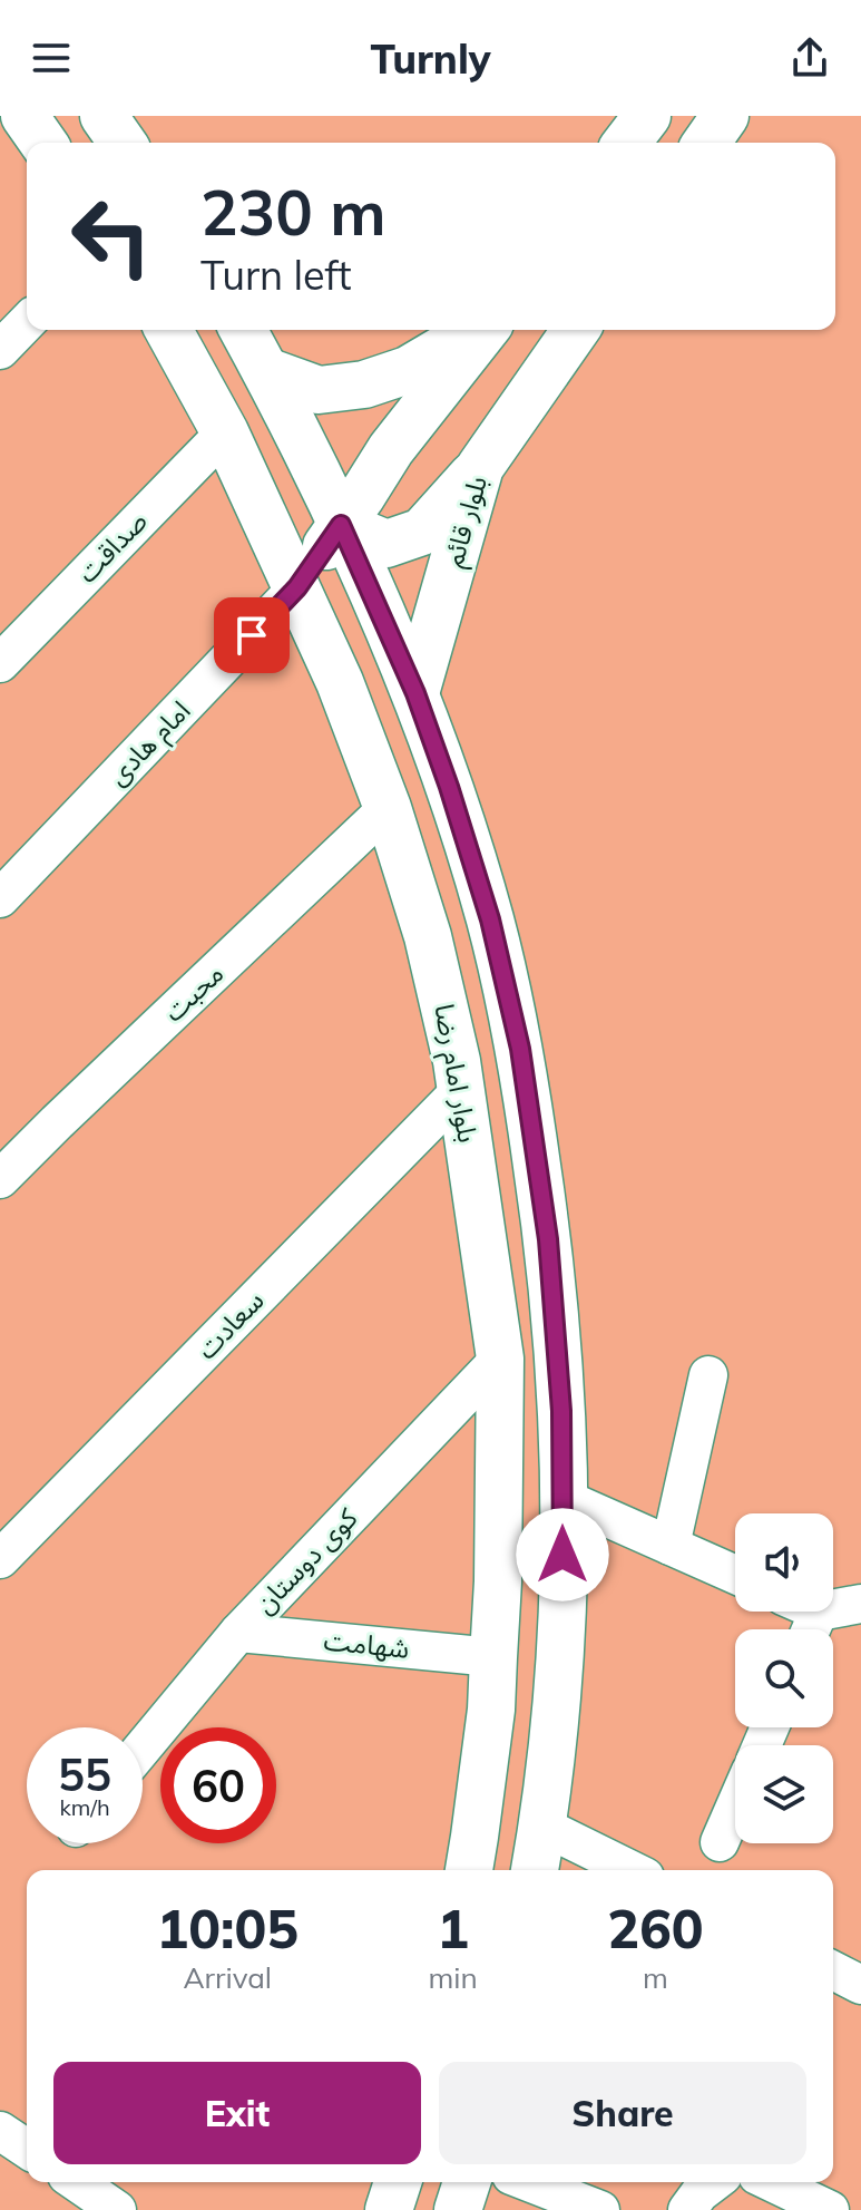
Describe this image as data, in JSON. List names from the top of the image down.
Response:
{
  "streets": {
    "main road": ["بلوار قائم", "بلوار امام رضا"],
    "street": [
      "صداقت",
      "امام هادی",
      "محبت",
      "سعادت",
      "کوی دوستان",
      "شهامت"
    ]
  },
  "crossings": [
    ["صداقت", "بلوار امام رضا"],
    ["امام هادی", "بلوار امام رضا"],
    ["محبت", "بلوار امام رضا"],
    ["بلوار امام رضا", "سعادت"],
    ["بلوار امام رضا", "کوی دوستان"],
    ["بلوار امام رضا", "شهامت"],
    ["کوی دوستان", "شهامت"]
  ],
  "page": {
    "header": "Turnly",
    "turn": ["230 m", "Turn left"],
    "speed": "55 km/h",
    "limit": "60",
    "eta": [
      "10:05",
      "Arrival",
      "1",
      "min",
      "260",
      "m"
    ],
    "buttons": ["Exit", "Share"]
  }
}
